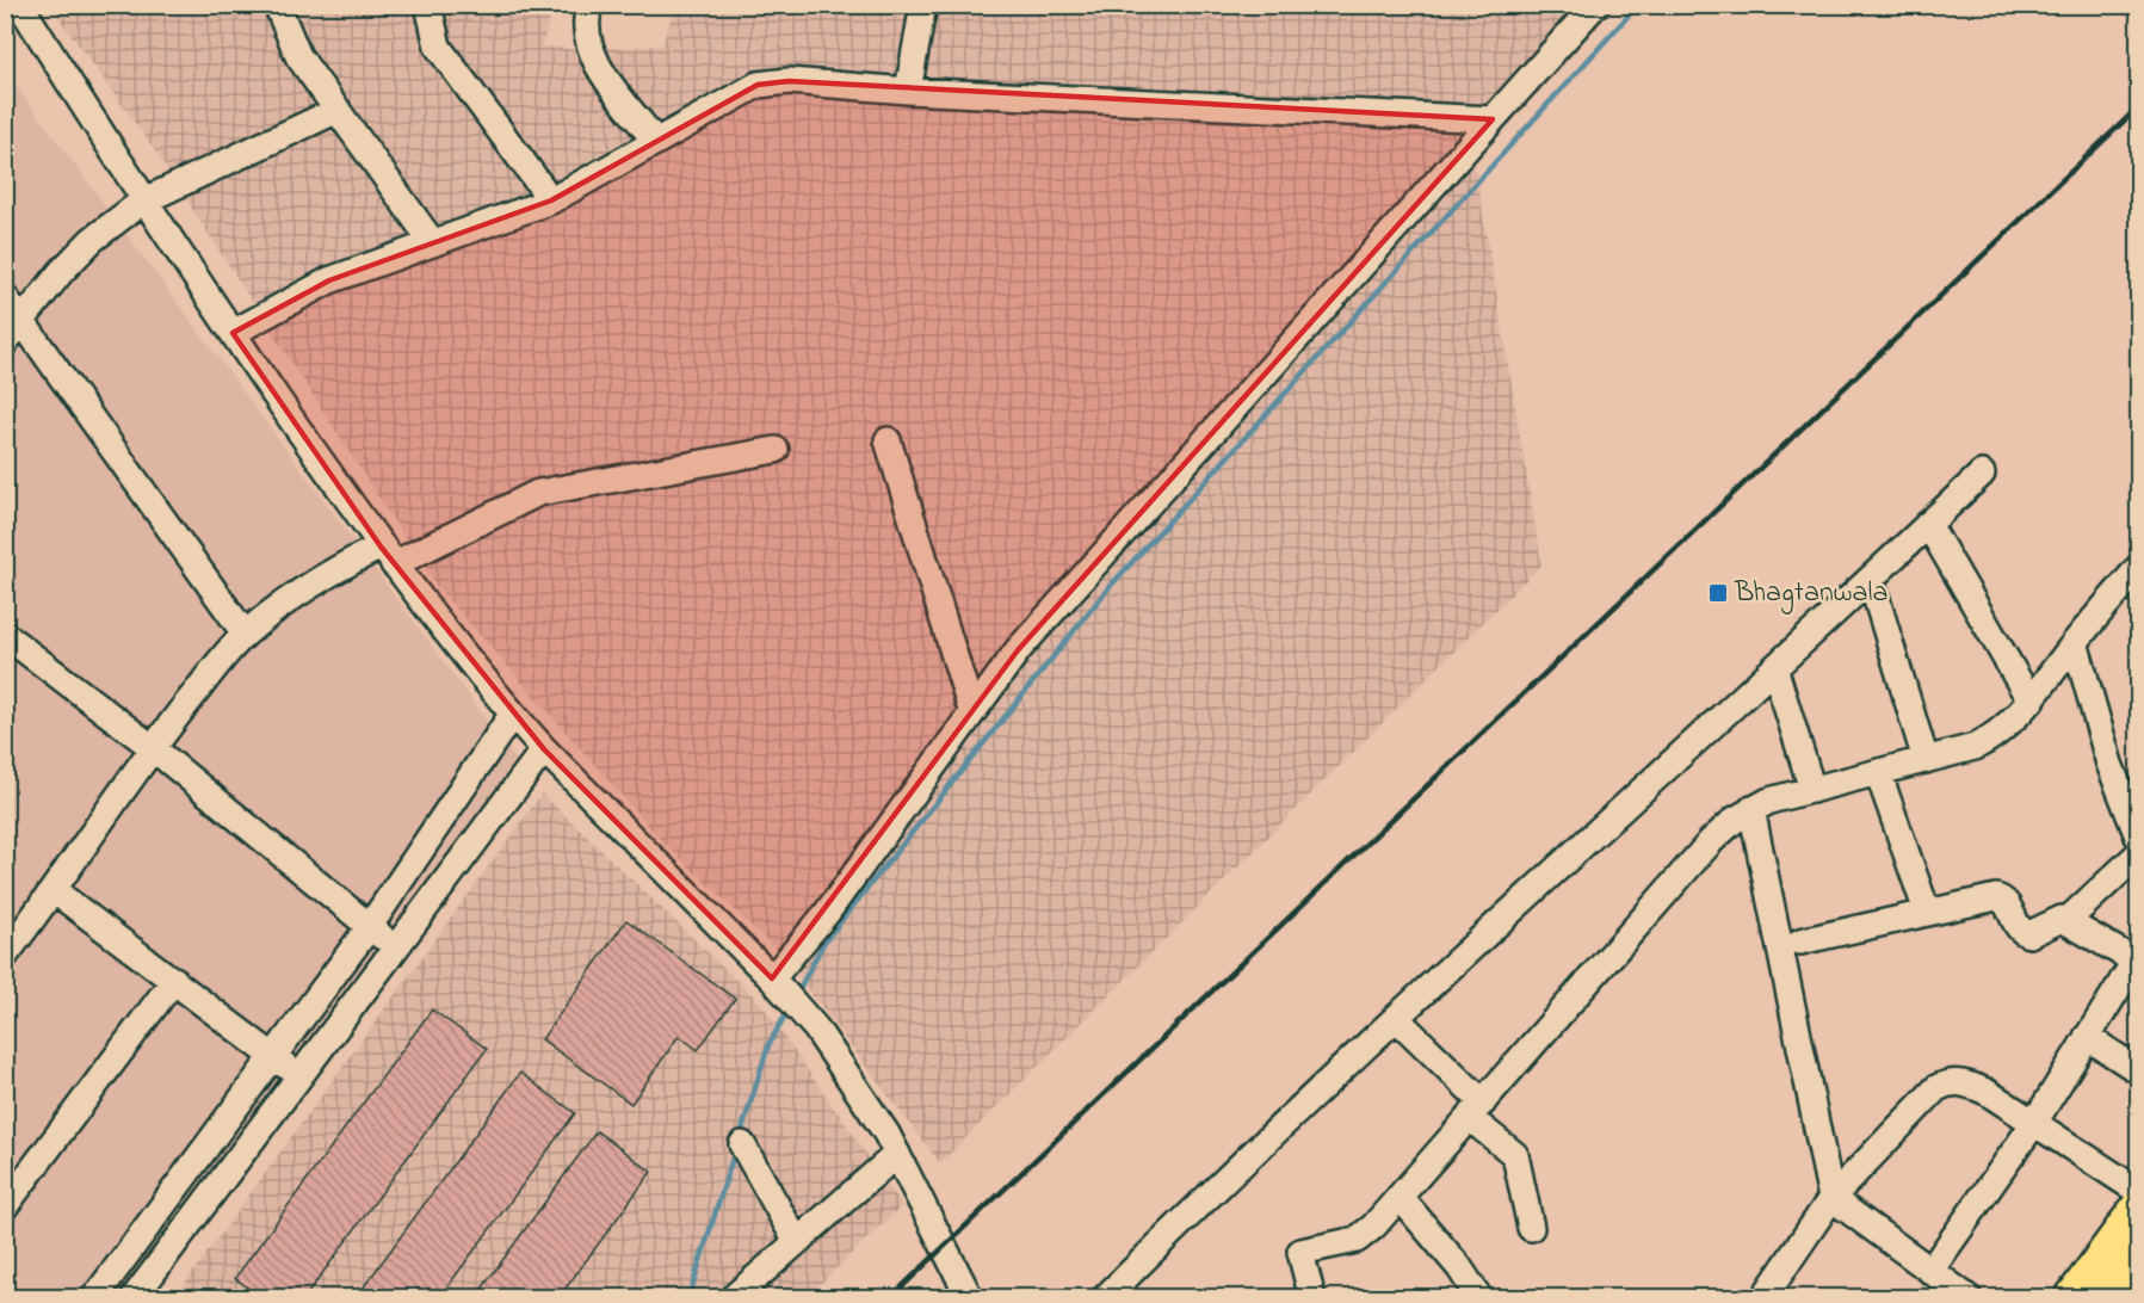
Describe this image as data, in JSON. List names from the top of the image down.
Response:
{
  "places": {
    "transit": ["Bhagtanwala"]
  }
}
